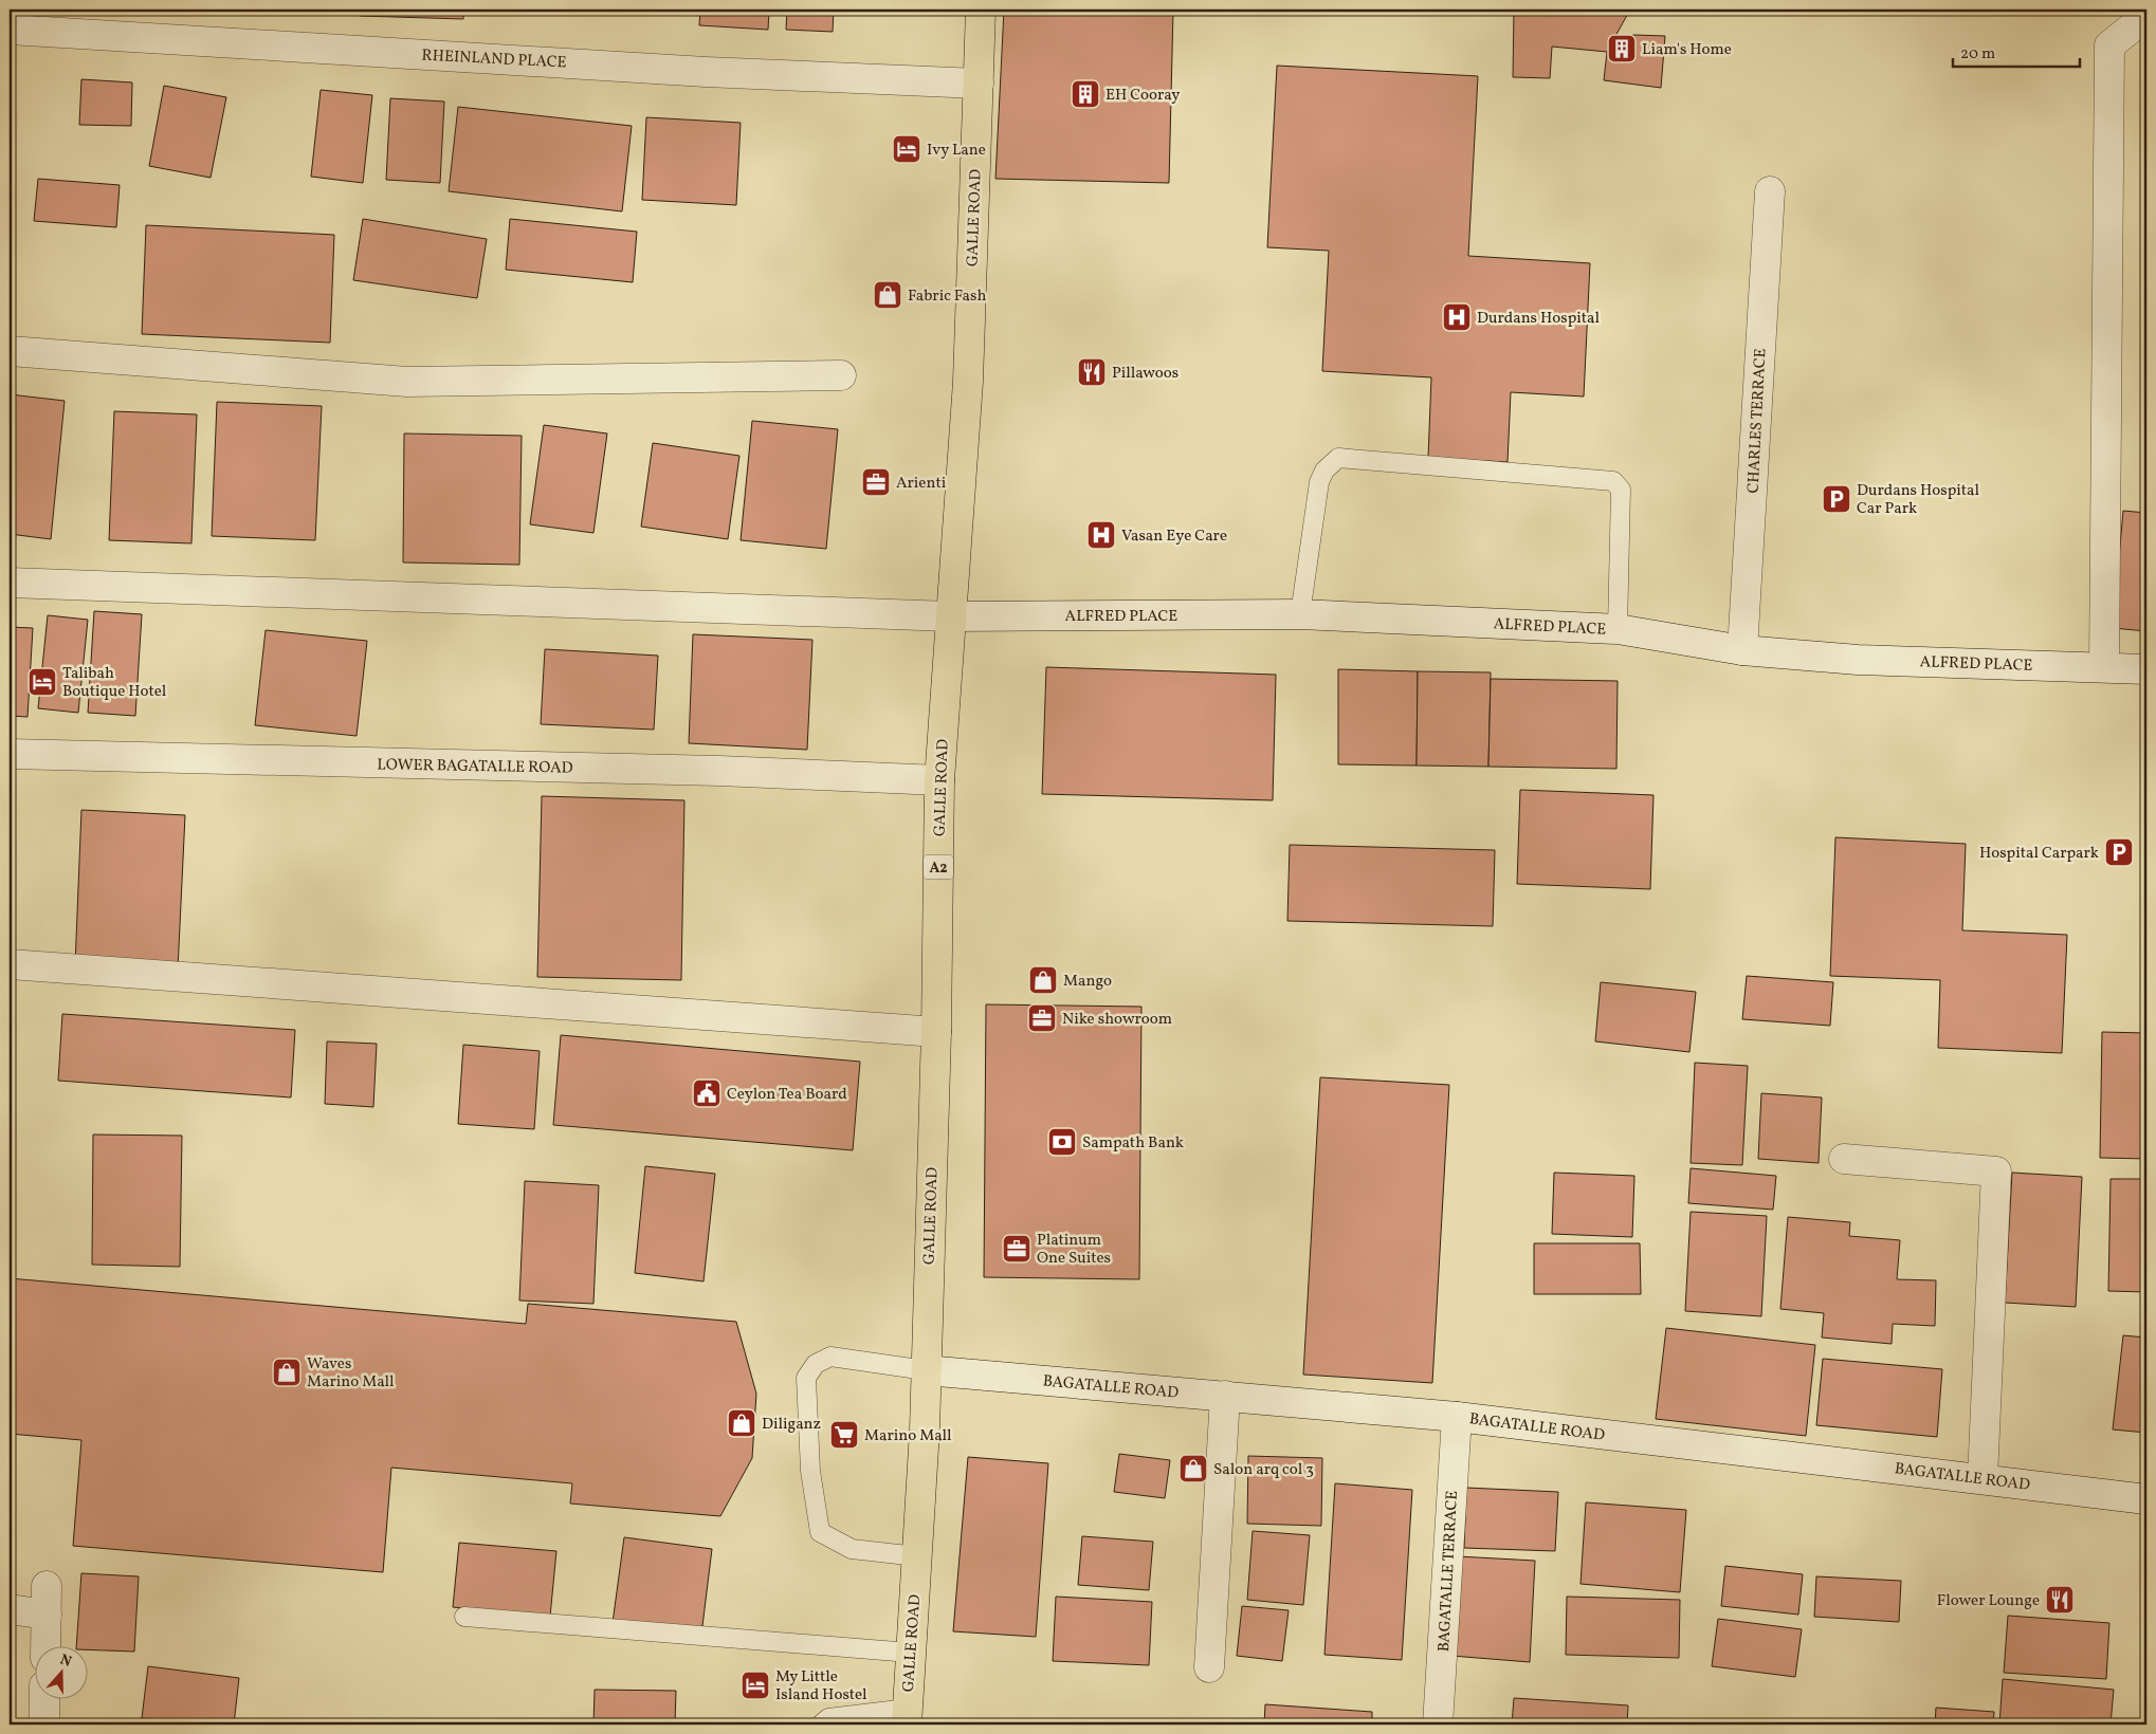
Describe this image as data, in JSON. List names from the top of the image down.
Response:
{
  "streets": {
    "highway": ["GALLE ROAD", "A2"],
    "street": [
      "RHEINLAND PLACE",
      "CHARLES TERRACE",
      "ALFRED PLACE",
      "LOWER BAGATALLE ROAD",
      "BAGATALLE ROAD",
      "BAGATALLE TERRACE"
    ]
  },
  "crossings": [
    ["RHEINLAND PLACE", "GALLE ROAD"],
    ["GALLE ROAD", "ALFRED PLACE"],
    ["GALLE ROAD", "LOWER BAGATALLE ROAD"],
    ["GALLE ROAD", "BAGATALLE ROAD"],
    ["CHARLES TERRACE", "ALFRED PLACE"],
    ["BAGATALLE ROAD", "BAGATALLE TERRACE"]
  ],
  "places": {
    "building": ["Liam's Home", "EH Cooray"],
    "hotel": ["Ivy Lane", "Talibah Boutique Hotel", "My Little Island Hostel"],
    "shop": [
      "Fabric Fash",
      "Mango",
      "Waves Marino Mall",
      "Diliganz",
      "Salon arq col 3"
    ],
    "hospital": ["Durdans Hospital", "Vasan Eye Care"],
    "restaurant": ["Pillawoos", "Flower Lounge"],
    "office": ["Arienti", "Nike showroom", "Platinum One Suites"],
    "parking": ["Durdans Hospital Car Park", "Hospital Carpark"],
    "public building": ["Ceylon Tea Board"],
    "bank": ["Sampath Bank"],
    "supermarket": ["Marino Mall"]
  },
  "scale_bar": "20 m",
  "north": "top"
}
